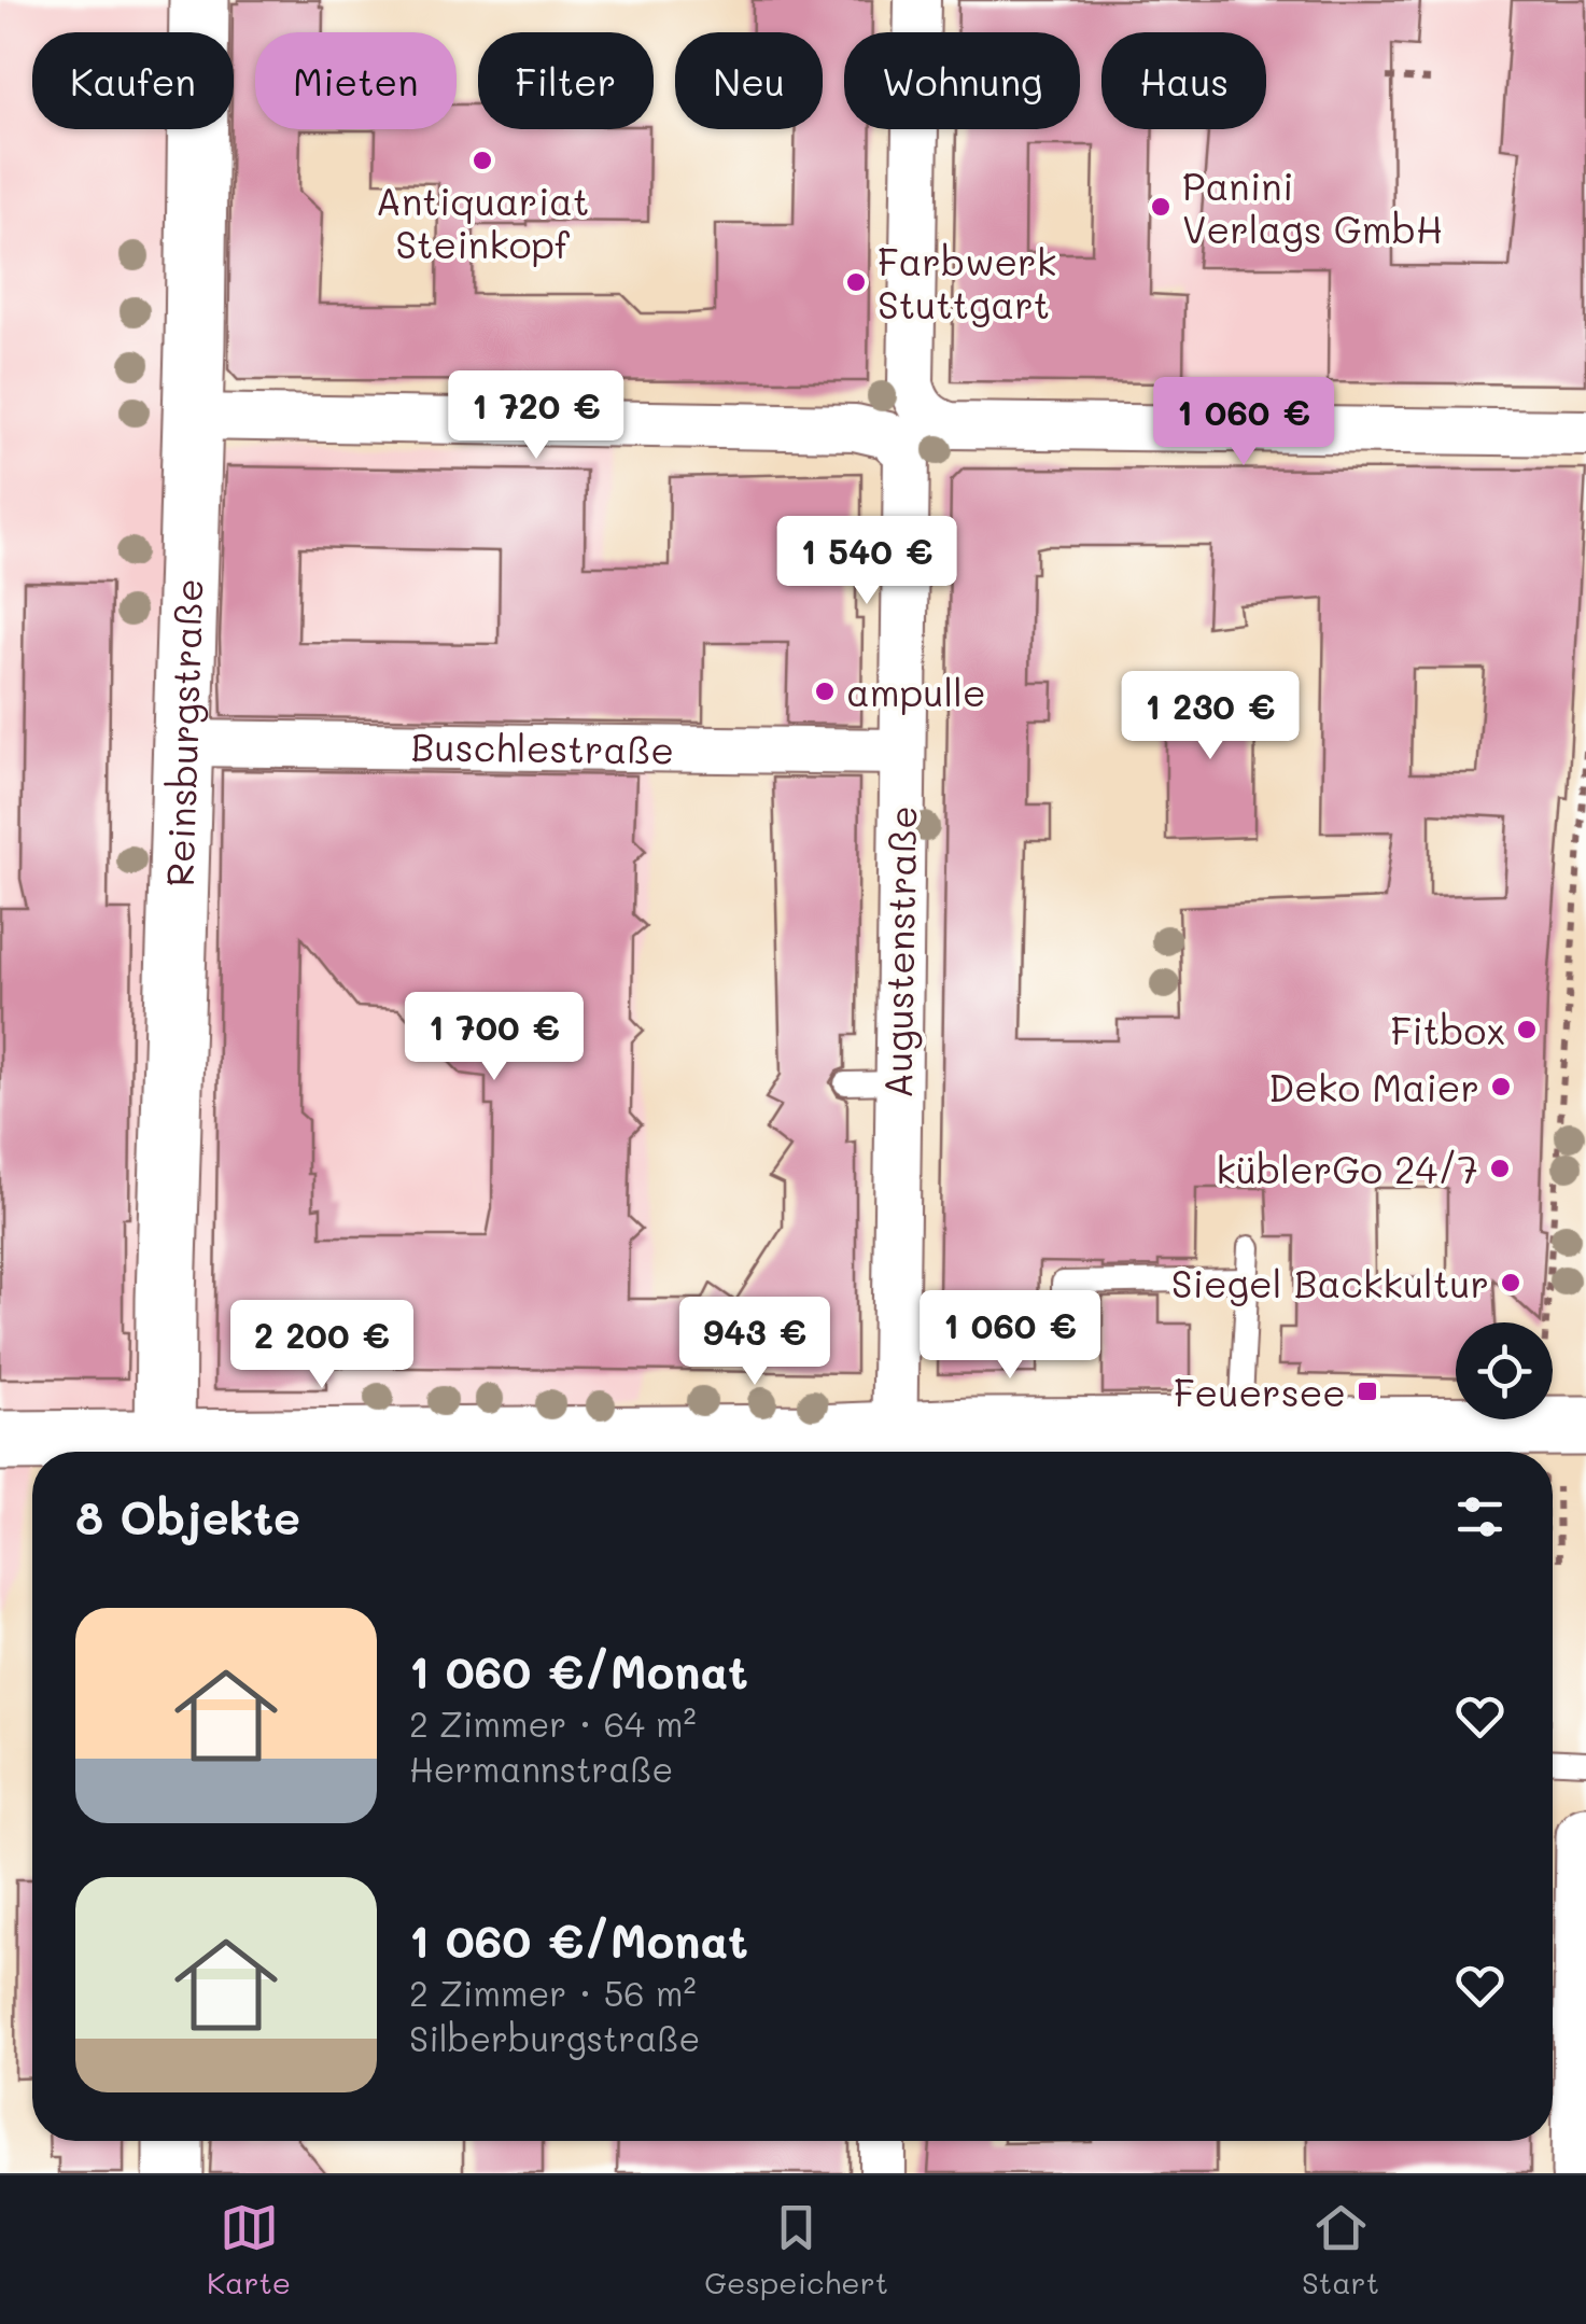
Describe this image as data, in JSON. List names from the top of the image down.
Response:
{
  "streets": {
    "street": ["Reinsburgstraße", "Buschlestraße", "Augustenstraße"]
  },
  "crossings": [
    ["Reinsburgstraße", "Buschlestraße"],
    ["Buschlestraße", "Augustenstraße"]
  ],
  "places": {
    "other": [
      "Antiquariat Steinkopf",
      "Panini Verlags GmbH",
      "Farbwerk Stuttgart",
      "ampulle",
      "Fitbox",
      "Deko Maier",
      "küblerGo 24/7",
      "Siegel Backkultur"
    ],
    "transit": ["Feuersee"]
  },
  "page": {
    "chip": [
      "Kaufen",
      "Mieten",
      "Filter",
      "Neu",
      "Wohnung",
      "Haus"
    ],
    "price": [
      "1 720 €",
      "1 060 €",
      "1 540 €",
      "1 230 €",
      "1 700 €",
      "1 060 €",
      "943 €",
      "2 200 €"
    ],
    "heading": "8 Objekte",
    "list": [
      {
        "name": "1 060 €/Monat",
        "note": "2 Zimmer · 64 m² · Hermannstraße"
      },
      {
        "name": "1 060 €/Monat",
        "note": "2 Zimmer · 56 m² · Silberburgstraße"
      }
    ],
    "tabs": ["Karte", "Gespeichert", "Start"]
  }
}
